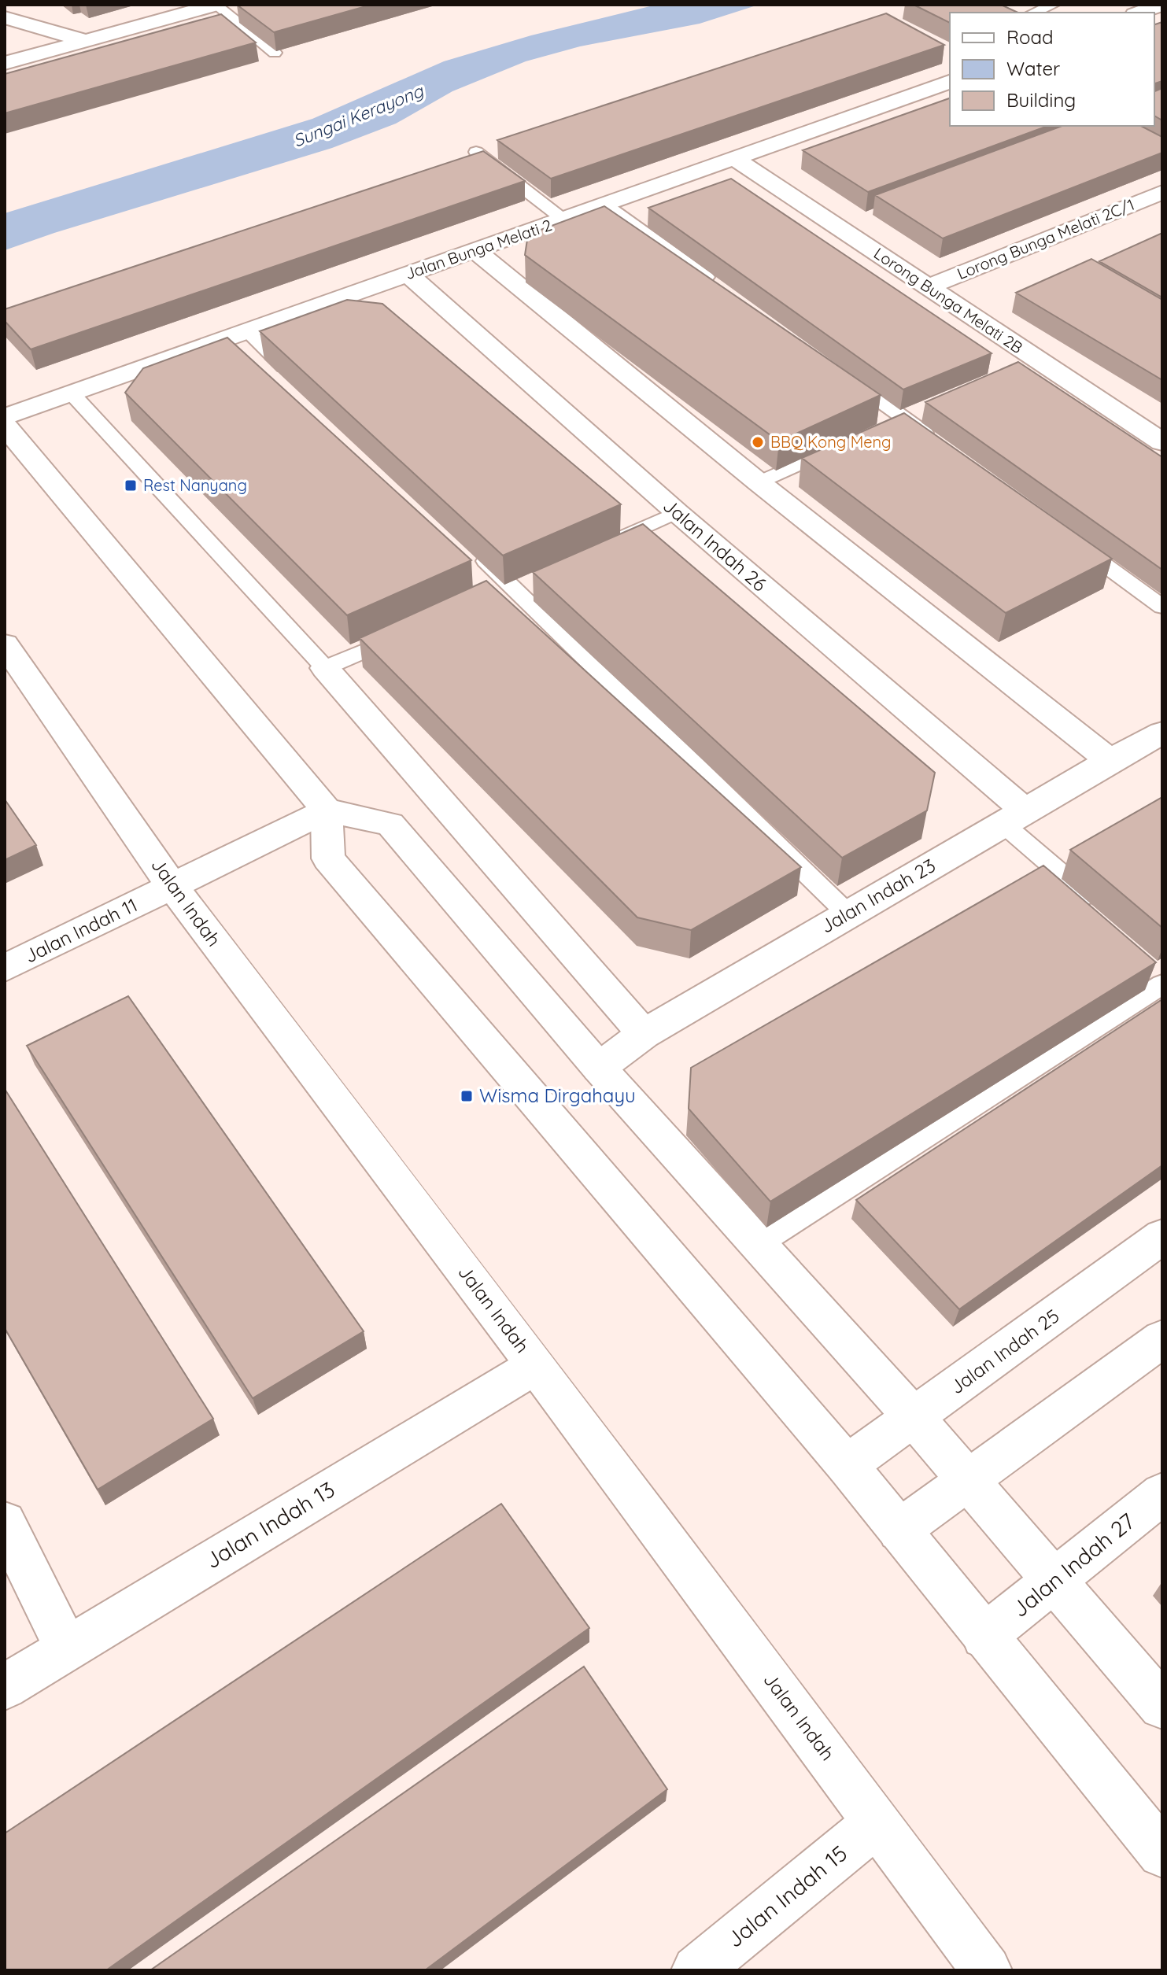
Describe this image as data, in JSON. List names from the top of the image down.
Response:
{
  "streets": {
    "street": [
      "Lorong Bunga Melati 2C/1",
      "Jalan Bunga Melati 2",
      "Lorong Bunga Melati 2B",
      "Jalan Indah 26",
      "Jalan Indah 23",
      "Jalan Indah",
      "Jalan Indah 11",
      "Jalan Indah 25",
      "Jalan Indah 13",
      "Jalan Indah 27",
      "Jalan Indah 15"
    ]
  },
  "crossings": [
    ["Lorong Bunga Melati 2C/1", "Lorong Bunga Melati 2B"],
    ["Jalan Bunga Melati 2", "Lorong Bunga Melati 2B"],
    ["Jalan Bunga Melati 2", "Jalan Indah 26"],
    ["Jalan Indah 26", "Jalan Indah 23"],
    ["Jalan Indah", "Jalan Indah 11"],
    ["Jalan Indah", "Jalan Indah 13"],
    ["Jalan Indah", "Jalan Indah 15"]
  ],
  "water": ["Sungai Kerayong"],
  "places": {
    "other": ["BBQ Kong Meng"],
    "transit": ["Rest Nanyang", "Wisma Dirgahayu"]
  },
  "legend": ["Road", "Water", "Building"]
}
